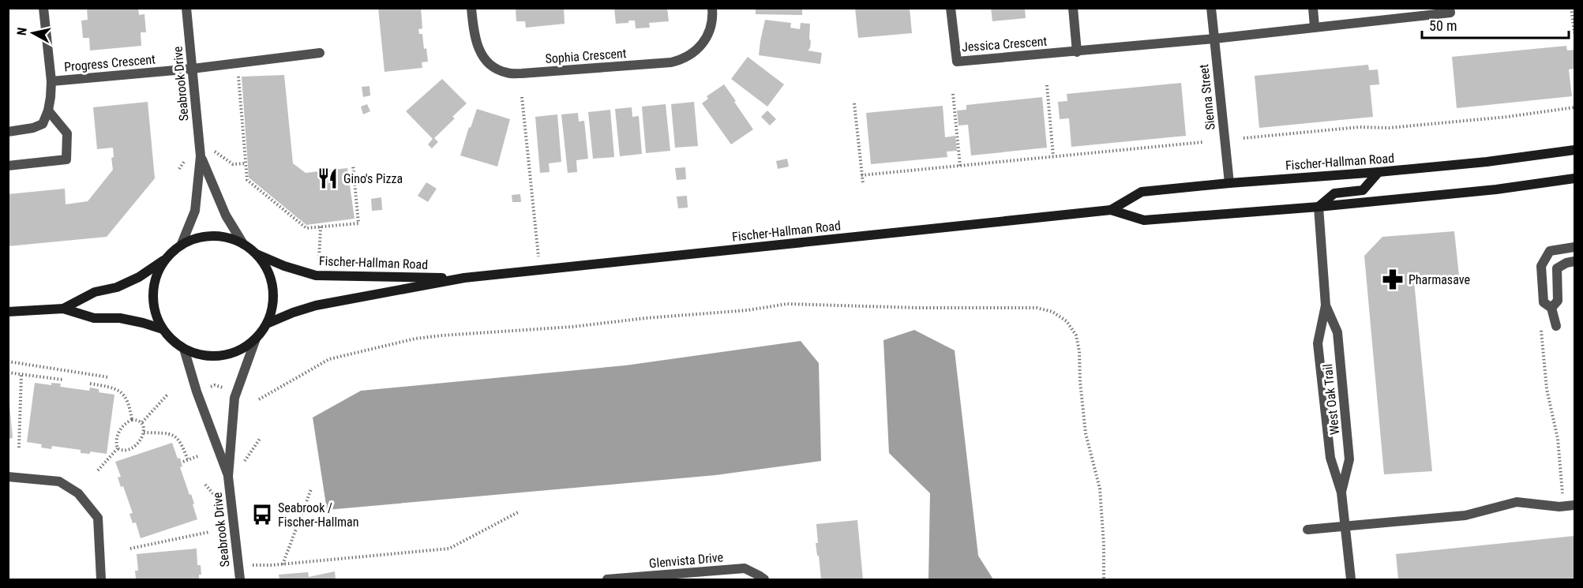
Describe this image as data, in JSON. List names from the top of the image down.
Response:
{
  "streets": {
    "main road": ["Fischer-Hallman Road"],
    "street": [
      "Jessica Crescent",
      "Sophia Crescent",
      "Progress Crescent",
      "Seabrook Drive",
      "Sienna Street",
      "West Oak Trail",
      "Glenvista Drive"
    ]
  },
  "crossings": [
    ["Jessica Crescent", "Sienna Street"],
    ["Progress Crescent", "Seabrook Drive"],
    ["Seabrook Drive", "Fischer-Hallman Road"],
    ["Sienna Street", "Fischer-Hallman Road"],
    ["Fischer-Hallman Road", "West Oak Trail"]
  ],
  "places": {
    "restaurant": ["Gino's Pizza"],
    "pharmacy": ["Pharmasave"],
    "bus stop": ["Seabrook / Fischer-Hallman"]
  },
  "scale_bar": "50 m",
  "north": "left"
}
